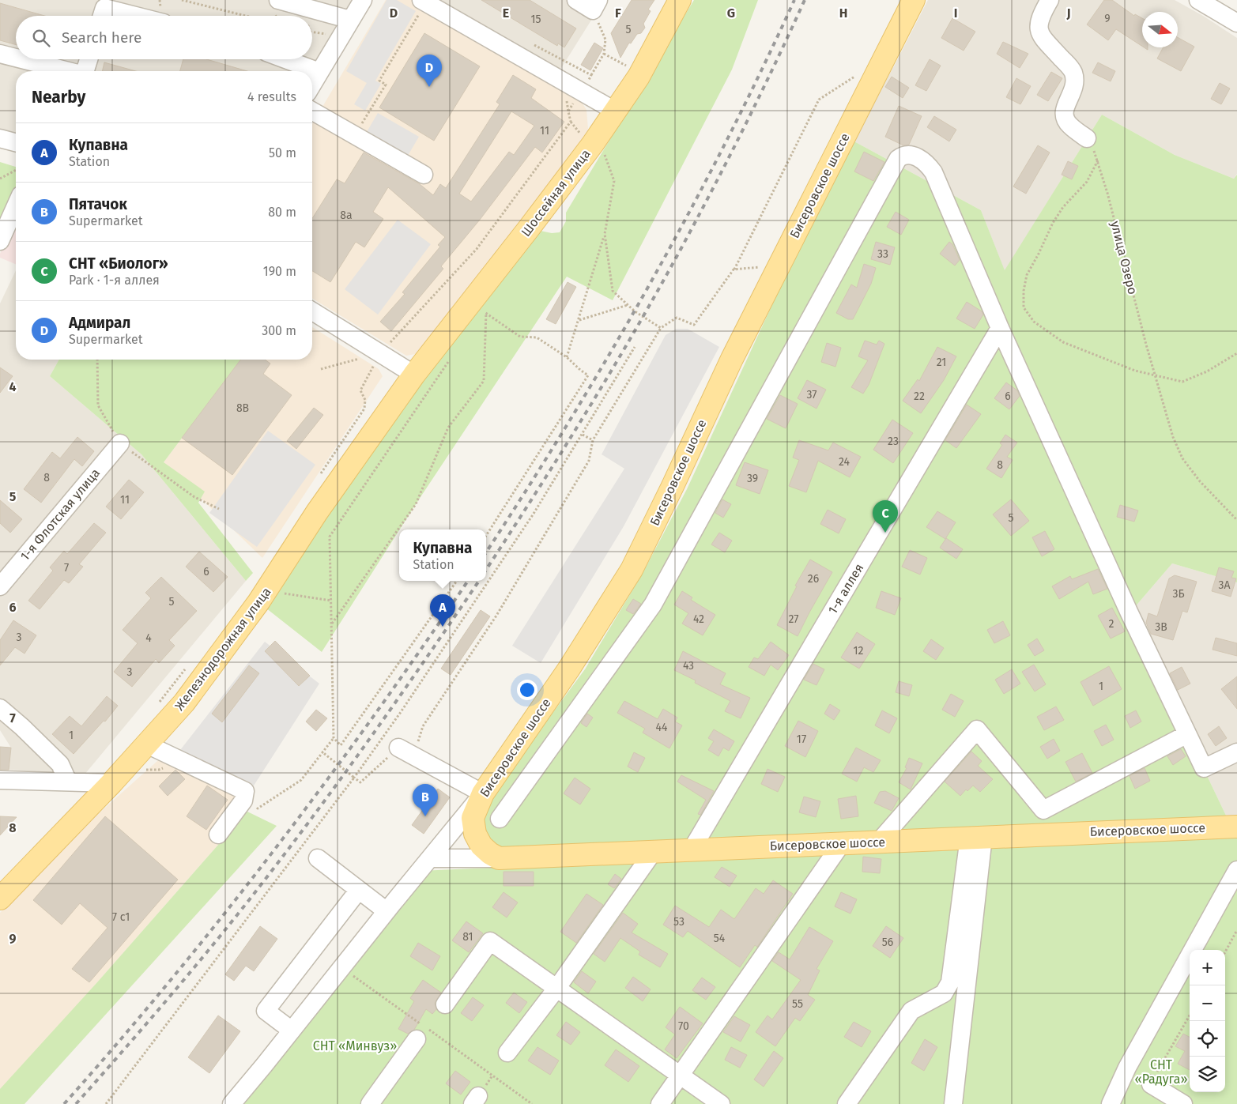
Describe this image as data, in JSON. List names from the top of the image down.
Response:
{
  "streets": {
    "main road": ["Бисеровское шоссе", "Шоссейная улица", "Железнодорожная улица"],
    "street": ["1-я Флотская улица", "1-я аллея"],
    "path": ["улица Озеро"]
  },
  "crossings": [
    ["Бисеровское шоссе", "1-я аллея"],
    ["Шоссейная улица", "Железнодорожная улица"]
  ],
  "parks": ["СНТ «Минвуз»", "СНТ «Радуга»"],
  "house_numbers": [
    "9",
    "15",
    "5",
    "11",
    "8а",
    "33",
    "21",
    "37",
    "22",
    "6",
    "8В",
    "23",
    "24",
    "8",
    "8",
    "39",
    "11",
    "5",
    "7",
    "6",
    "26",
    "3А",
    "3Б",
    "5",
    "42",
    "27",
    "2",
    "3В",
    "3",
    "4",
    "12",
    "43",
    "3",
    "1",
    "44",
    "1",
    "17",
    "7 с1",
    "53",
    "81",
    "54",
    "56",
    "55",
    "70"
  ],
  "north": "right",
  "page": {
    "search": "Search here",
    "pins": [
      "D",
      "C",
      "A",
      "B"
    ],
    "heading": ["Nearby", "4 results"],
    "list": [
      {
        "mark": "A",
        "name": "Купавна",
        "note": "Station",
        "value": "50 m"
      },
      {
        "mark": "B",
        "name": "Пятачок",
        "note": "Supermarket",
        "value": "80 m"
      },
      {
        "mark": "C",
        "name": "СНТ «Биолог»",
        "note": "Park · 1-я аллея",
        "value": "190 m"
      },
      {
        "mark": "D",
        "name": "Адмирал",
        "note": "Supermarket",
        "value": "300 m"
      }
    ],
    "popup": ["Купавна", "Station"],
    "map_buttons": ["+", "−"]
  },
  "grid": {
    "columns": [
      "D",
      "E",
      "F",
      "G",
      "H",
      "I",
      "J"
    ],
    "rows": [
      "4",
      "5",
      "6",
      "7",
      "8",
      "9"
    ]
  }
}
